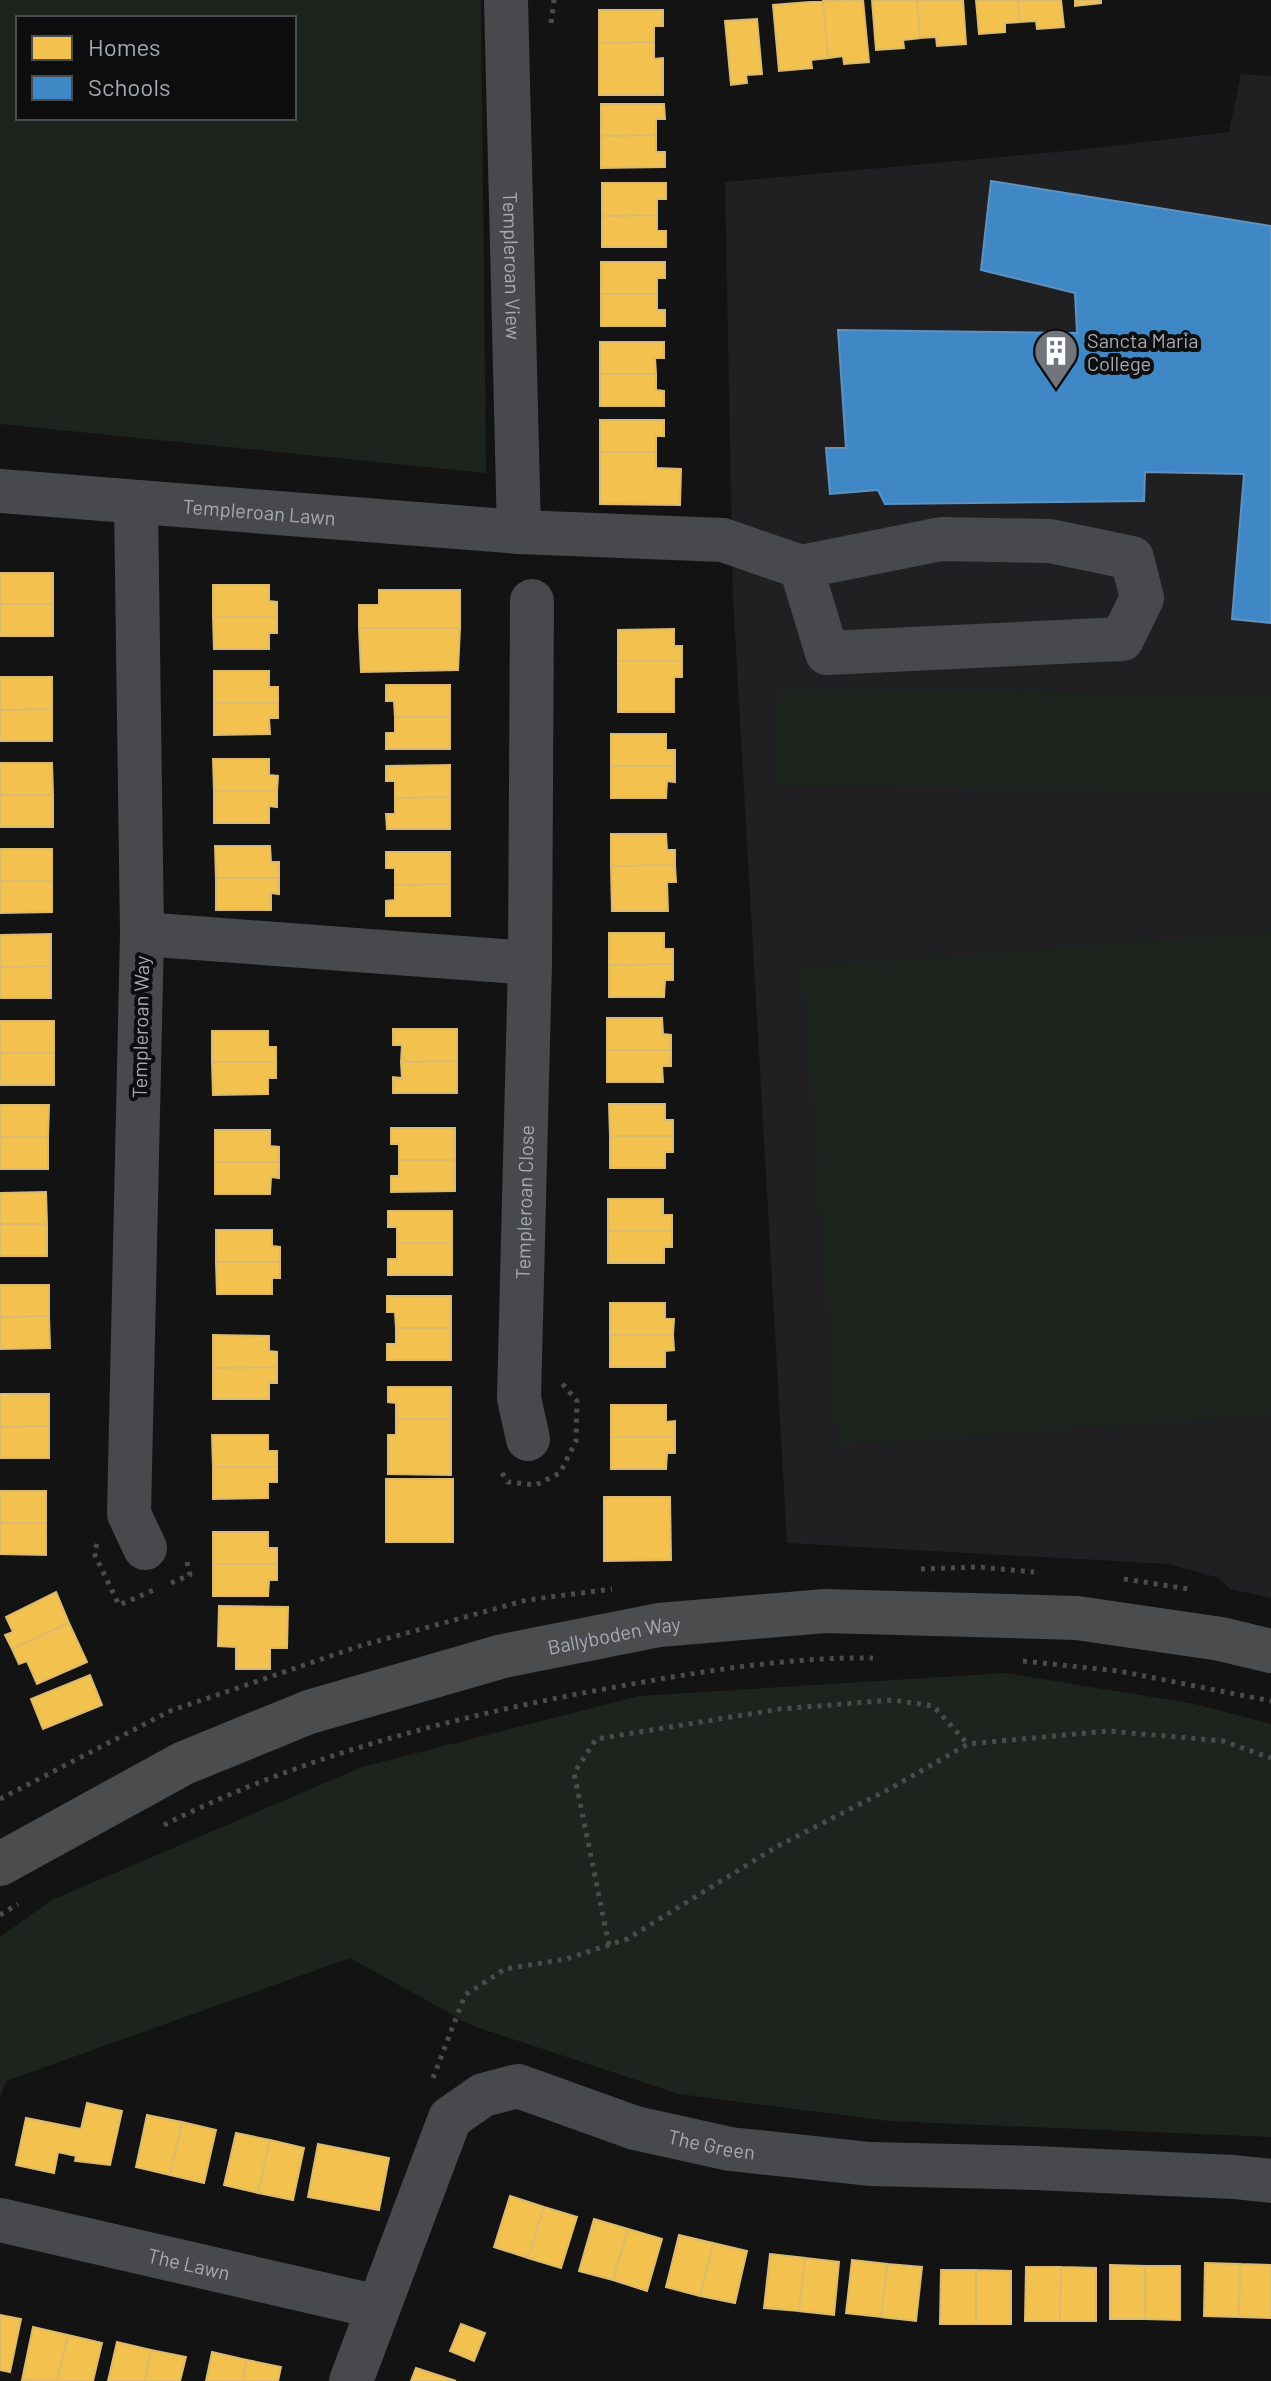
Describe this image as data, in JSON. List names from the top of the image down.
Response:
{
  "streets": {
    "main road": ["Ballyboden Way"],
    "street": [
      "Templeroan View",
      "Templeroan Lawn",
      "Templeroan Way",
      "Templeroan Close",
      "The Green",
      "The Lawn"
    ]
  },
  "crossings": [
    ["Templeroan View", "Templeroan Lawn"],
    ["Templeroan Lawn", "Templeroan Way"],
    ["The Green", "The Lawn"]
  ],
  "places": {
    "building": ["Sancta Maria College"]
  },
  "legend": ["Homes", "Schools"]
}
